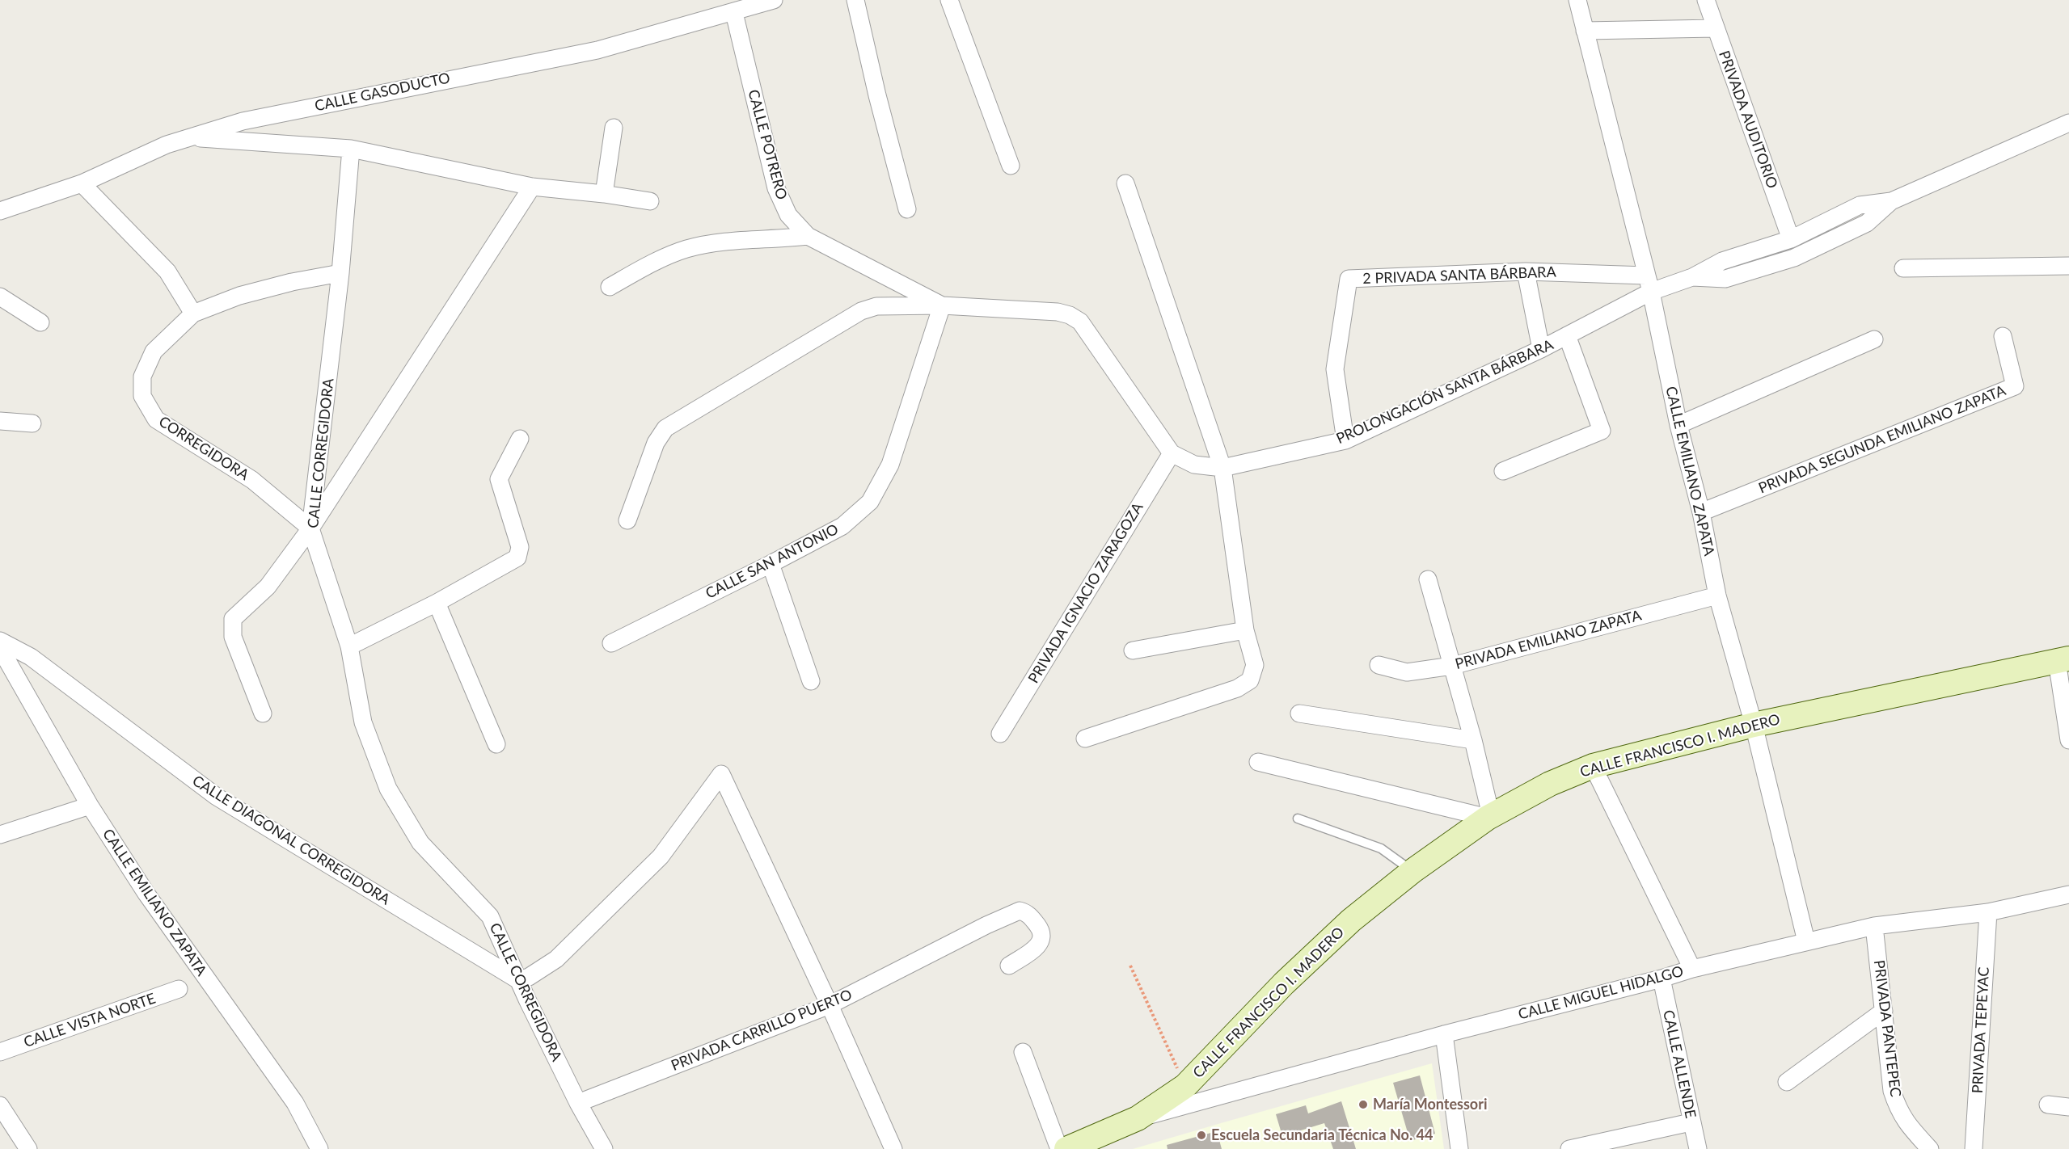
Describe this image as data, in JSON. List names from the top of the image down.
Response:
{
  "streets": {
    "street": [
      "CALLE GASODUCTO",
      "PRIVADA AUDITORIO",
      "CALLE POTRERO",
      "2 PRIVADA SANTA BÁRBARA",
      "PROLONGACIÓN SANTA BÁRBARA",
      "PRIVADA SEGUNDA EMILIANO ZAPATA",
      "CORREGIDORA",
      "CALLE CORREGIDORA",
      "CALLE EMILIANO ZAPATA",
      "CALLE SAN ANTONIO",
      "PRIVADA IGNACIO ZARAGOZA",
      "PRIVADA EMILIANO ZAPATA",
      "CALLE FRANCISCO I. MADERO",
      "CALLE DIAGONAL CORREGIDORA",
      "CALLE MIGUEL HIDALGO",
      "CALLE VISTA NORTE",
      "PRIVADA PANTEPEC",
      "PRIVADA CARRILLO PUERTO",
      "PRIVADA TEPEYAC",
      "CALLE ALLENDE"
    ]
  },
  "crossings": [
    ["CALLE GASODUCTO", "CALLE POTRERO"],
    ["PRIVADA AUDITORIO", "PROLONGACIÓN SANTA BÁRBARA"],
    ["CALLE POTRERO", "PROLONGACIÓN SANTA BÁRBARA"],
    ["CALLE POTRERO", "CALLE SAN ANTONIO"],
    ["2 PRIVADA SANTA BÁRBARA", "PROLONGACIÓN SANTA BÁRBARA"],
    ["2 PRIVADA SANTA BÁRBARA", "CALLE EMILIANO ZAPATA"],
    ["PROLONGACIÓN SANTA BÁRBARA", "CALLE EMILIANO ZAPATA"],
    ["PROLONGACIÓN SANTA BÁRBARA", "CALLE SAN ANTONIO"],
    ["PROLONGACIÓN SANTA BÁRBARA", "PRIVADA IGNACIO ZARAGOZA"],
    ["PRIVADA SEGUNDA EMILIANO ZAPATA", "CALLE EMILIANO ZAPATA"],
    ["CORREGIDORA", "CALLE CORREGIDORA"],
    ["CALLE CORREGIDORA", "CALLE DIAGONAL CORREGIDORA"],
    ["CALLE CORREGIDORA", "PRIVADA CARRILLO PUERTO"],
    ["CALLE EMILIANO ZAPATA", "PRIVADA EMILIANO ZAPATA"],
    ["CALLE EMILIANO ZAPATA", "CALLE FRANCISCO I. MADERO"],
    ["CALLE EMILIANO ZAPATA", "CALLE MIGUEL HIDALGO"],
    ["CALLE FRANCISCO I. MADERO", "CALLE MIGUEL HIDALGO"],
    ["CALLE MIGUEL HIDALGO", "PRIVADA PANTEPEC"],
    ["CALLE MIGUEL HIDALGO", "PRIVADA TEPEYAC"],
    ["CALLE MIGUEL HIDALGO", "CALLE ALLENDE"]
  ],
  "places": ["María Montessori", "Escuela Secundaria Técnica No. 44"]
}
